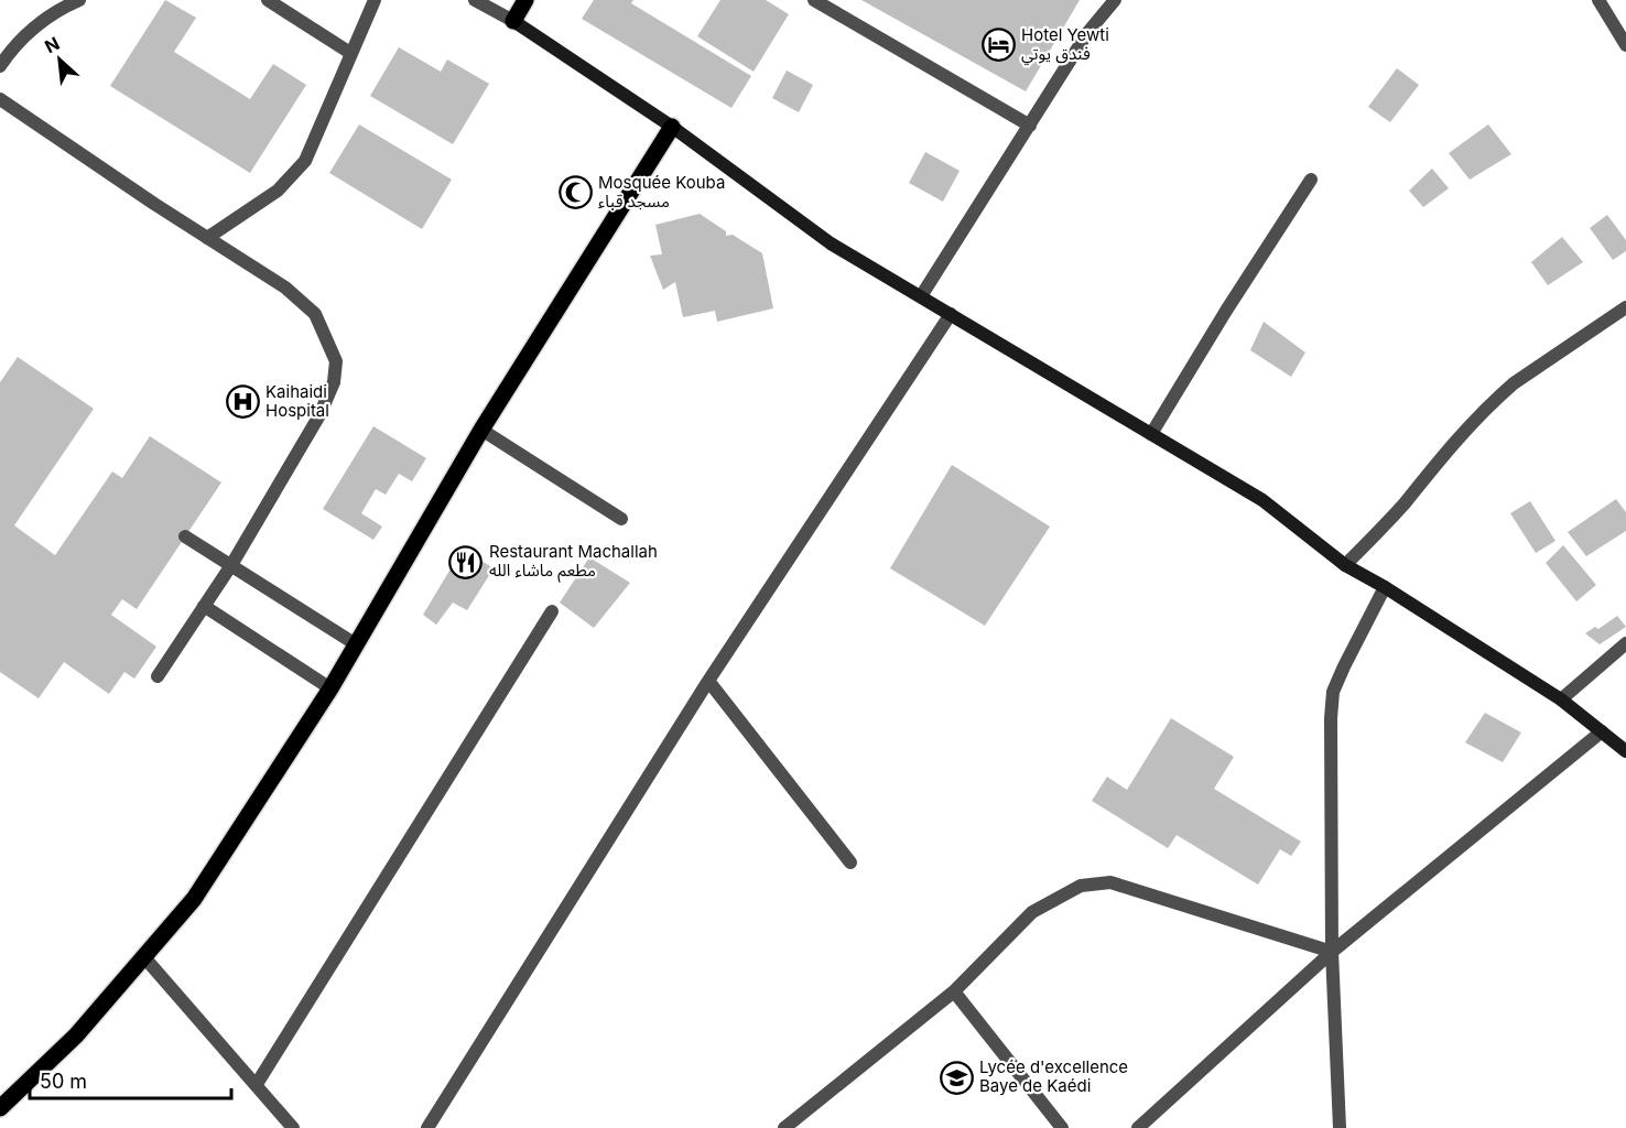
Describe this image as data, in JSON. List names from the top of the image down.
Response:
{
  "places": {
    "hotel": ["Hotel Yewti فندق يوتي"],
    "mosque": ["Mosquée Kouba مسجد قباء"],
    "hospital": ["Kaihaidi Hospital"],
    "restaurant": ["Restaurant Machallah مطعم ماشاء الله"],
    "school or university": ["Lycée d'excellence Baye de Kaédi"]
  },
  "scale_bar": "50 m",
  "north": "top left"
}
